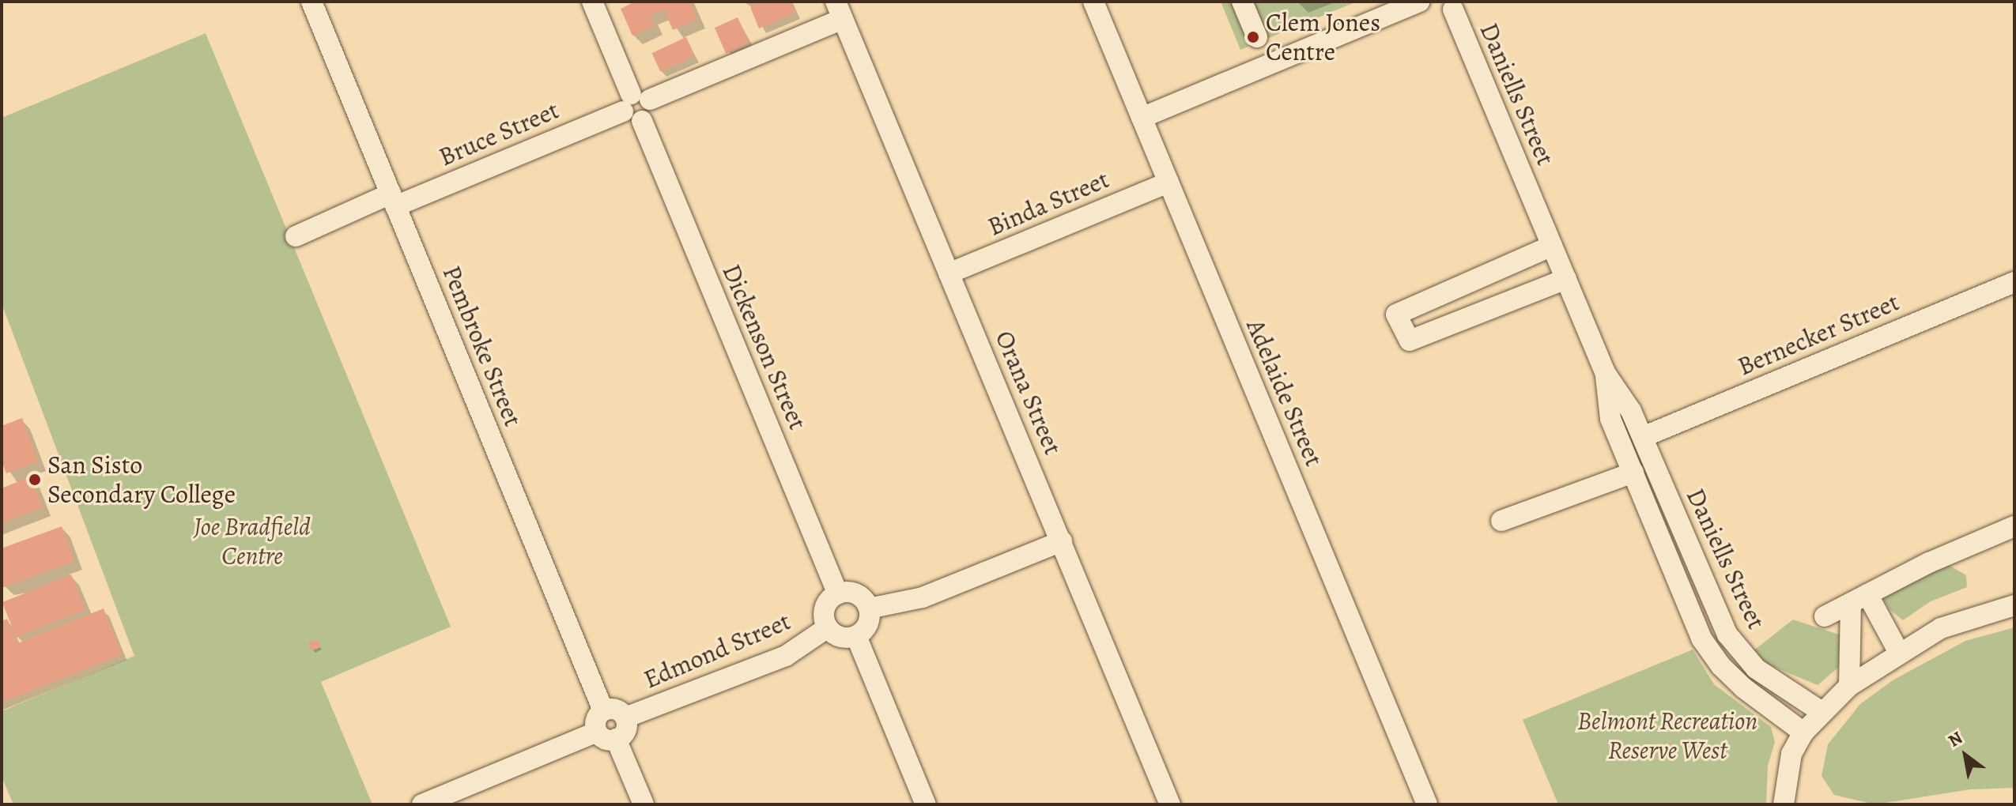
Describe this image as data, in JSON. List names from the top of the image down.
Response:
{
  "streets": {
    "street": [
      "Daniells Street",
      "Bruce Street",
      "Binda Street",
      "Bernecker Street",
      "Pembroke Street",
      "Dickenson Street",
      "Orana Street",
      "Adelaide Street",
      "Edmond Street"
    ]
  },
  "crossings": [
    ["Daniells Street", "Bernecker Street"],
    ["Bruce Street", "Pembroke Street"],
    ["Bruce Street", "Dickenson Street"],
    ["Bruce Street", "Orana Street"],
    ["Binda Street", "Orana Street"],
    ["Binda Street", "Adelaide Street"],
    ["Pembroke Street", "Edmond Street"],
    ["Dickenson Street", "Edmond Street"]
  ],
  "parks": ["Joe Bradfield Centre", "Belmont Recreation Reserve West"],
  "places": ["Clem Jones Centre", "San Sisto Secondary College"],
  "north": "top left"
}
